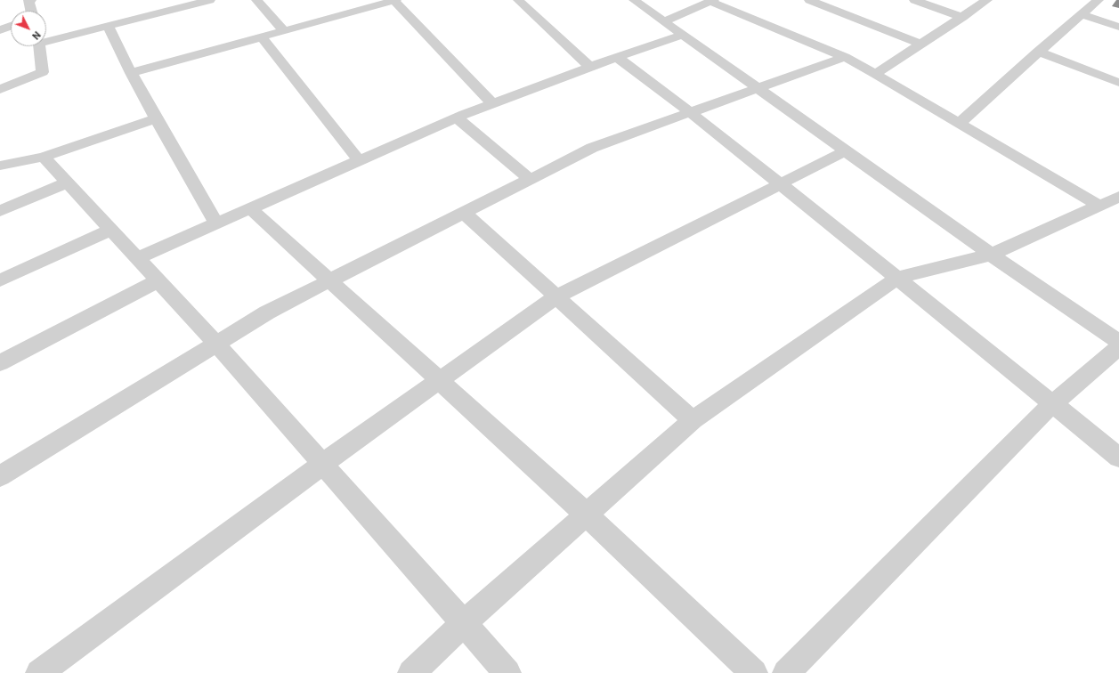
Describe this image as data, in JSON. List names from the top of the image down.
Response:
{
  "north": "bottom right"
}
